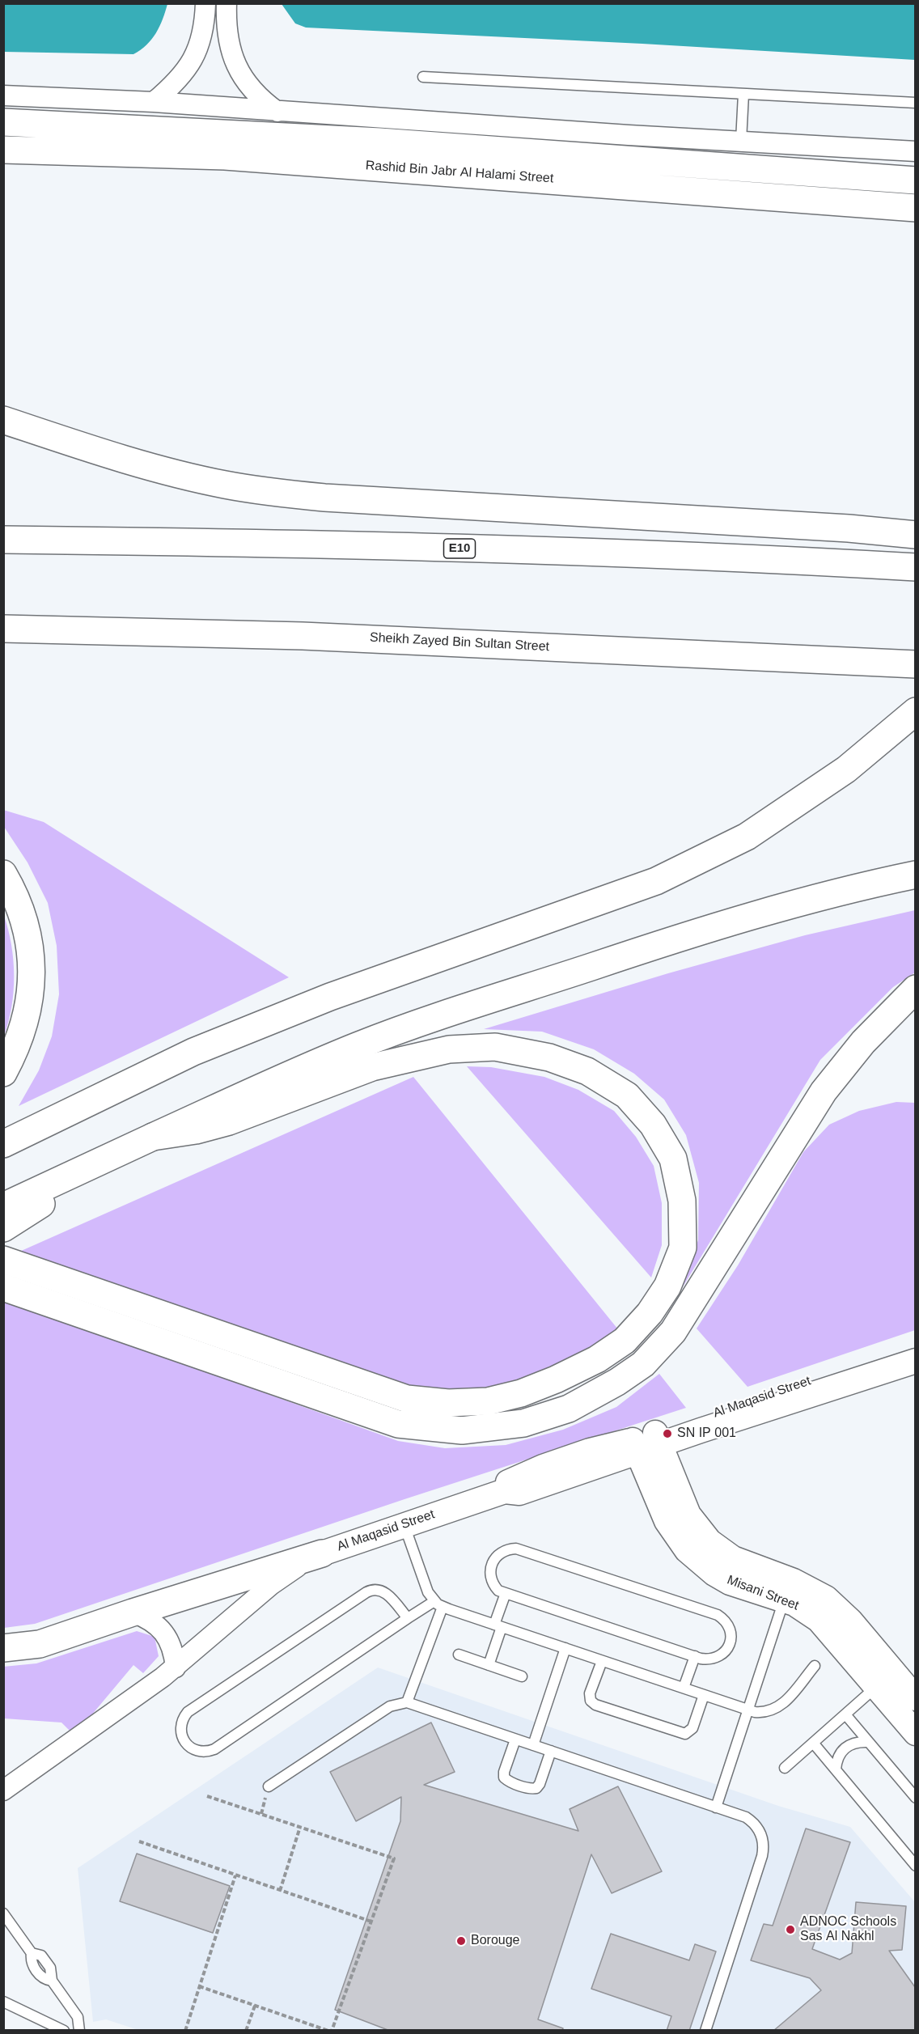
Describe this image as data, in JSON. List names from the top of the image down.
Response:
{
  "streets": {
    "main road": ["Rashid Bin Jabr Al Halami Street", "E10", "Sheikh Zayed Bin Sultan Street"],
    "street": ["Al Maqasid Street", "Misani Street"]
  },
  "crossings": [
    ["Al Maqasid Street", "Misani Street"]
  ],
  "places": ["SN IP 001", "ADNOC Schools Sas Al Nakhl", "Borouge"]
}
